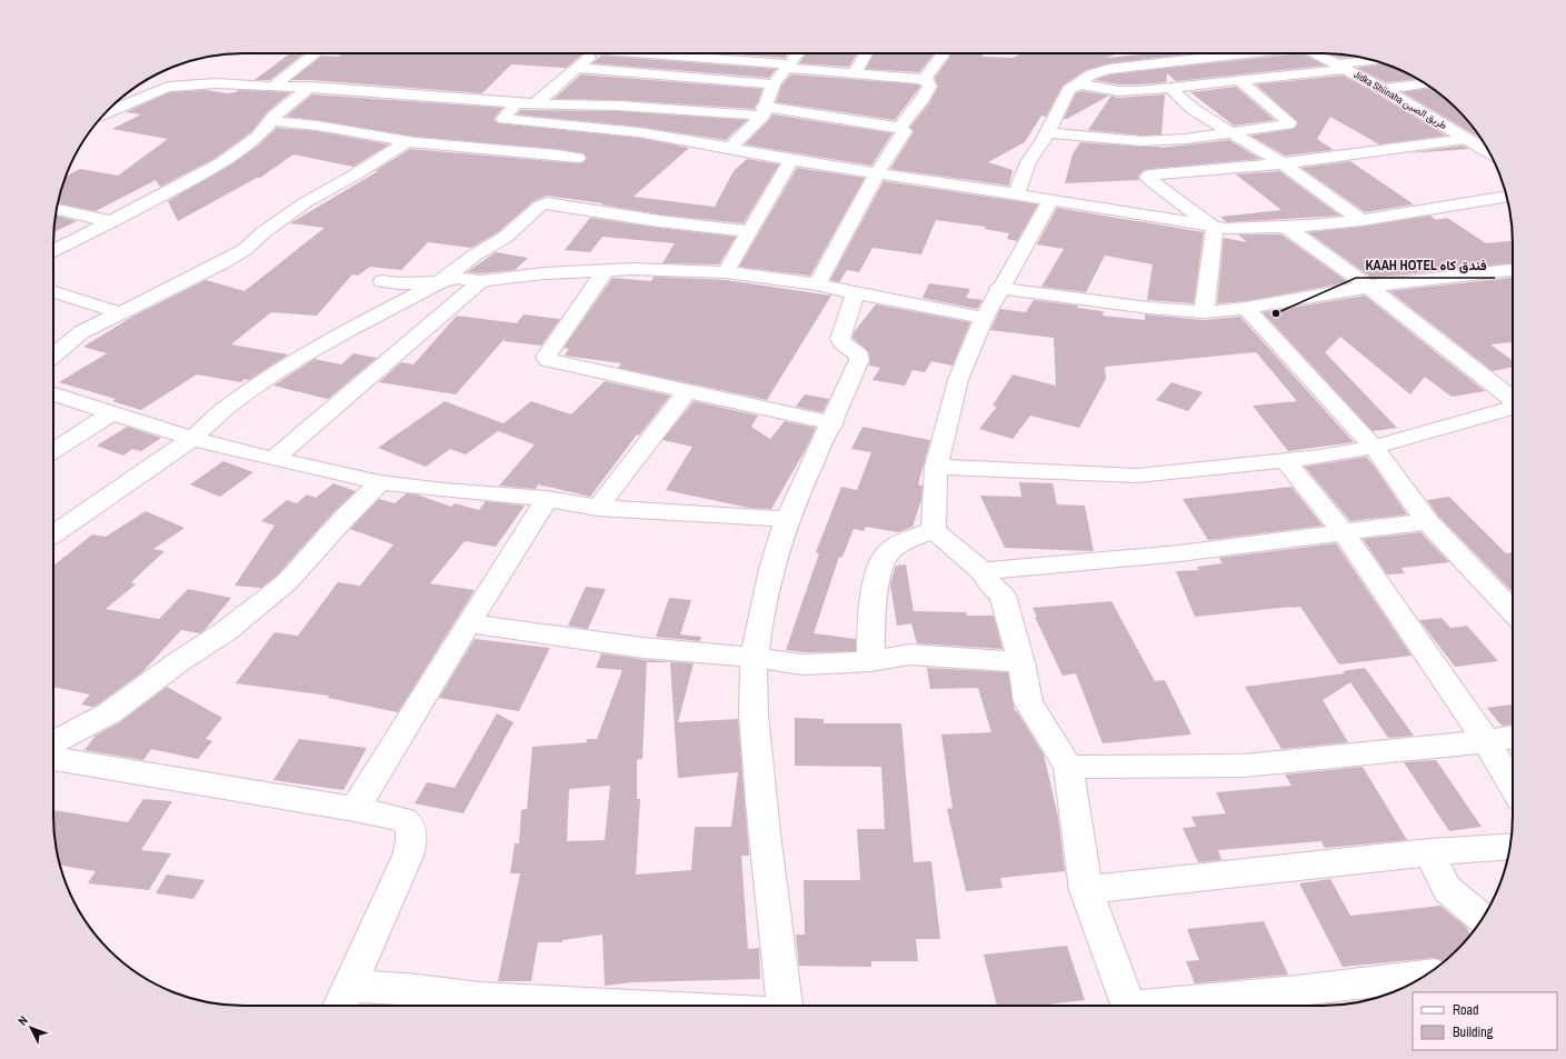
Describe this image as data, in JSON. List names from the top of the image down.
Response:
{
  "streets": {
    "street": ["Jidka Shiinaha طريق الصين"]
  },
  "places": ["KAAH HOTEL فندق كاه"],
  "legend": ["Road", "Building"],
  "north": "top left"
}
